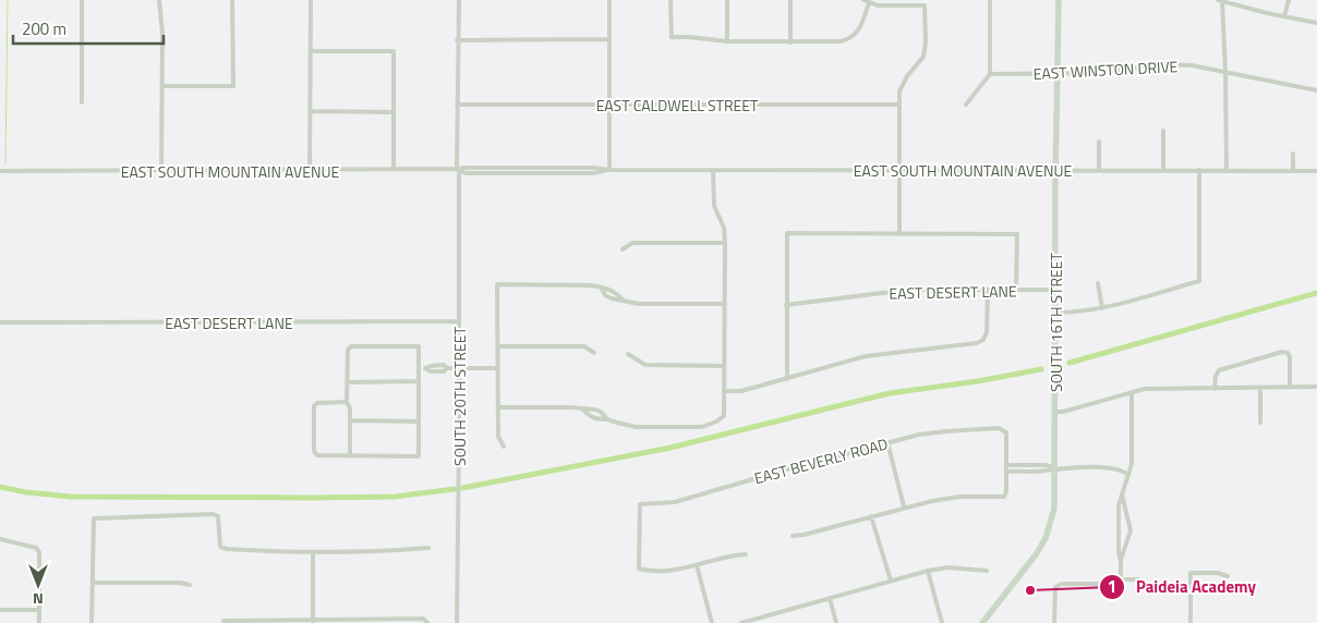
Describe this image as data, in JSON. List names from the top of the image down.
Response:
{
  "streets": {
    "main road": ["SOUTH 16TH STREET"],
    "street": [
      "EAST WINSTON DRIVE",
      "EAST CALDWELL STREET",
      "EAST SOUTH MOUNTAIN AVENUE",
      "EAST DESERT LANE",
      "SOUTH 20TH STREET",
      "EAST BEVERLY ROAD"
    ]
  },
  "crossings": [
    ["EAST WINSTON DRIVE", "SOUTH 16TH STREET"],
    ["EAST CALDWELL STREET", "SOUTH 20TH STREET"],
    ["EAST SOUTH MOUNTAIN AVENUE", "SOUTH 16TH STREET"],
    ["EAST SOUTH MOUNTAIN AVENUE", "SOUTH 20TH STREET"],
    ["EAST DESERT LANE", "SOUTH 16TH STREET"],
    ["EAST DESERT LANE", "SOUTH 20TH STREET"]
  ],
  "places": ["Paideia Academy"],
  "scale_bar": "200 m",
  "north": "bottom"
}
